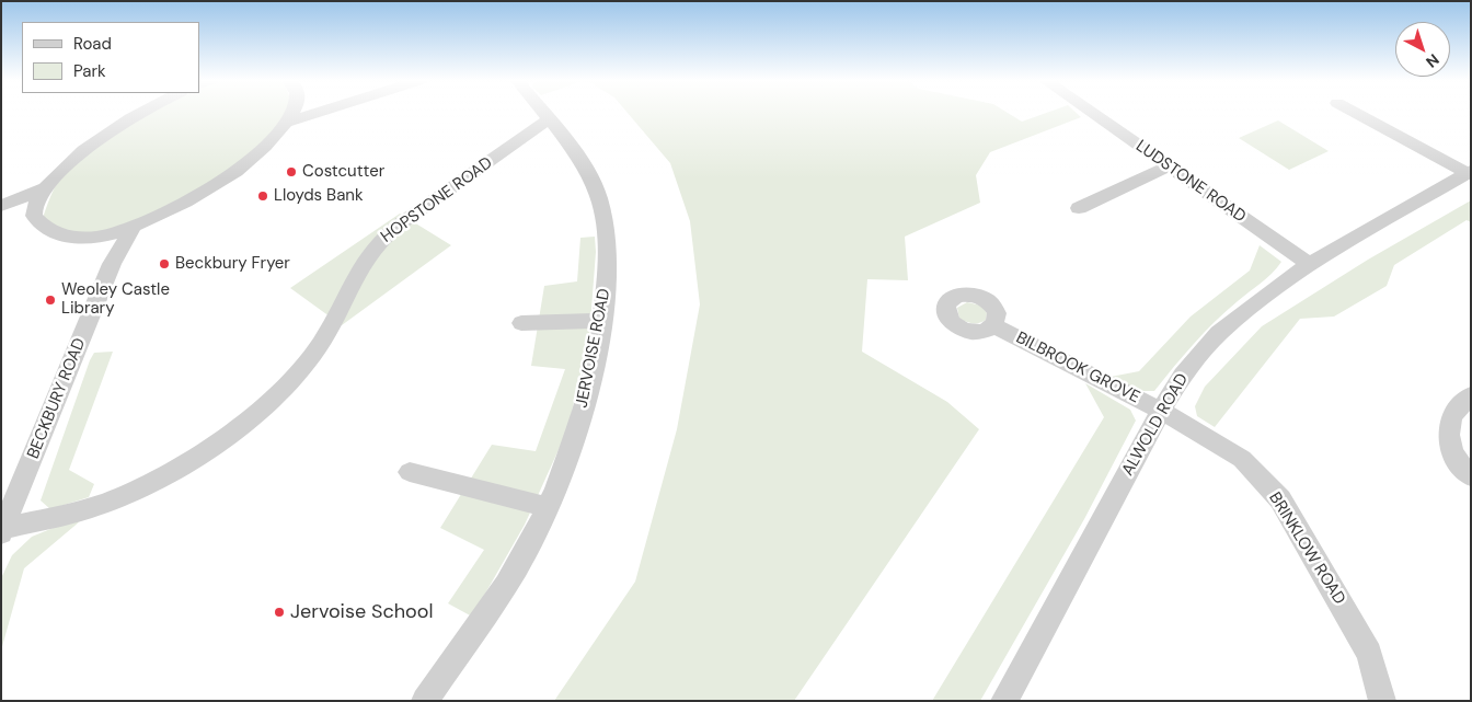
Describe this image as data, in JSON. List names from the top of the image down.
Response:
{
  "streets": {
    "street": [
      "LUDSTONE ROAD",
      "HOPSTONE ROAD",
      "JERVOISE ROAD",
      "BILBROOK GROVE",
      "BECKBURY ROAD",
      "ALWOLD ROAD",
      "BRINKLOW ROAD"
    ]
  },
  "crossings": [
    ["LUDSTONE ROAD", "ALWOLD ROAD"],
    ["HOPSTONE ROAD", "JERVOISE ROAD"],
    ["HOPSTONE ROAD", "BECKBURY ROAD"],
    ["BILBROOK GROVE", "ALWOLD ROAD"],
    ["BILBROOK GROVE", "BRINKLOW ROAD"],
    ["ALWOLD ROAD", "BRINKLOW ROAD"]
  ],
  "places": [
    "Costcutter",
    "Lloyds Bank",
    "Beckbury Fryer",
    "Weoley Castle Library",
    "Jervoise School"
  ],
  "legend": ["Road", "Park"],
  "north": "bottom right"
}
